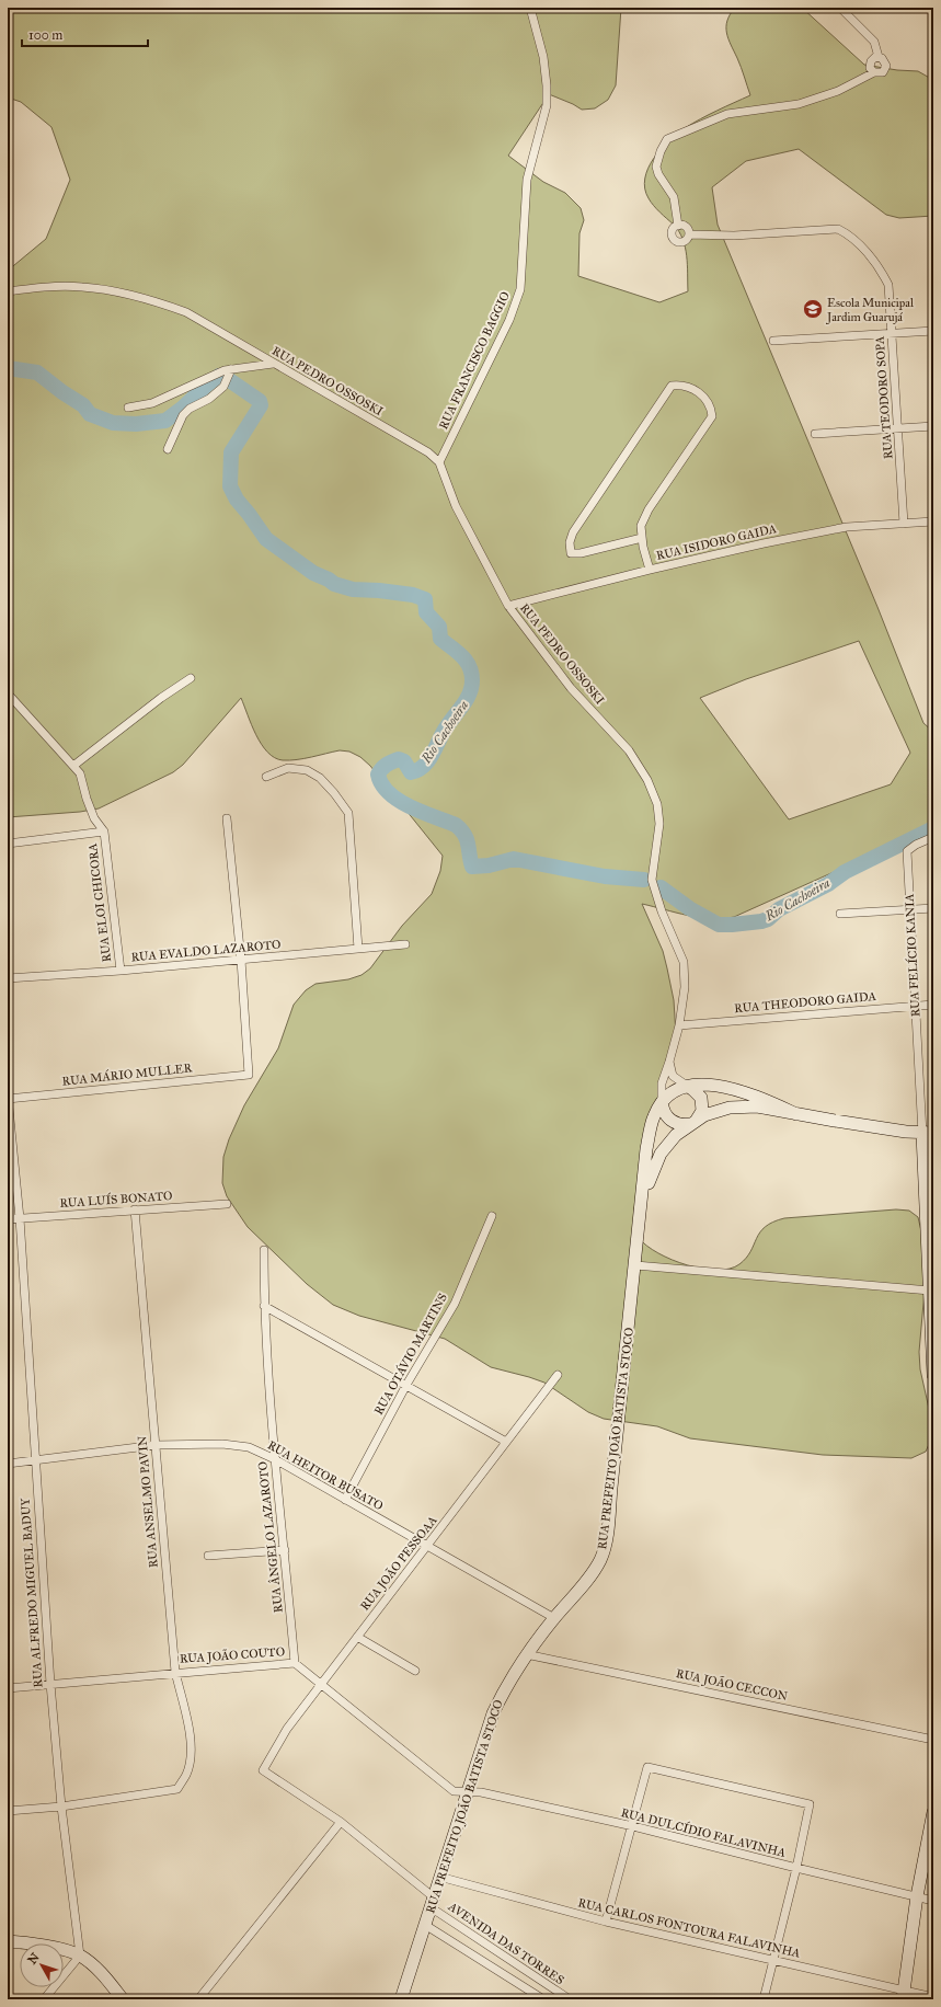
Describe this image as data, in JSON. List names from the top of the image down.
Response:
{
  "streets": {
    "main road": ["RUA FELÍCIO KANIA", "RUA PREFEITO JOÃO BATISTA STOCO"],
    "street": [
      "RUA FRANCISCO BAGGIO",
      "RUA PEDRO OSSOSKI",
      "RUA TEODORO SOPA",
      "RUA ISIDORO GAIDA",
      "RUA ELOI CHICORA",
      "RUA EVALDO LAZAROTO",
      "RUA THEODORO GAIDA",
      "RUA MÁRIO MULLER",
      "RUA LUÍS BONATO",
      "RUA OTÁVIO MARTINS",
      "RUA HEITOR BUSATO",
      "RUA ANSELMO PAVIN",
      "RUA ÂNGELO LAZAROTO",
      "RUA JOÃO PESSOAA",
      "RUA ALFREDO MIGUEL BADUY",
      "RUA JOÃO COUTO",
      "RUA JOÃO CECCON",
      "RUA DULCÍDIO FALAVINHA",
      "RUA CARLOS FONTOURA FALAVINHA",
      "AVENIDA DAS TORRES"
    ]
  },
  "crossings": [
    ["RUA FRANCISCO BAGGIO", "RUA PEDRO OSSOSKI"],
    ["RUA PEDRO OSSOSKI", "RUA ISIDORO GAIDA"],
    ["RUA PEDRO OSSOSKI", "RUA THEODORO GAIDA"],
    ["RUA PEDRO OSSOSKI", "RUA PREFEITO JOÃO BATISTA STOCO"],
    ["RUA TEODORO SOPA", "RUA ISIDORO GAIDA"],
    ["RUA ELOI CHICORA", "RUA EVALDO LAZAROTO"],
    ["RUA EVALDO LAZAROTO", "RUA MÁRIO MULLER"],
    ["RUA FELÍCIO KANIA", "RUA THEODORO GAIDA"],
    ["RUA FELÍCIO KANIA", "RUA PREFEITO JOÃO BATISTA STOCO"],
    ["RUA MÁRIO MULLER", "RUA ALFREDO MIGUEL BADUY"],
    ["RUA LUÍS BONATO", "RUA ANSELMO PAVIN"],
    ["RUA LUÍS BONATO", "RUA ALFREDO MIGUEL BADUY"],
    ["RUA OTÁVIO MARTINS", "RUA HEITOR BUSATO"],
    ["RUA PREFEITO JOÃO BATISTA STOCO", "RUA HEITOR BUSATO"],
    ["RUA PREFEITO JOÃO BATISTA STOCO", "RUA JOÃO COUTO"],
    ["RUA PREFEITO JOÃO BATISTA STOCO", "RUA JOÃO CECCON"],
    ["RUA PREFEITO JOÃO BATISTA STOCO", "RUA DULCÍDIO FALAVINHA"],
    ["RUA PREFEITO JOÃO BATISTA STOCO", "RUA CARLOS FONTOURA FALAVINHA"],
    ["RUA PREFEITO JOÃO BATISTA STOCO", "AVENIDA DAS TORRES"],
    ["RUA HEITOR BUSATO", "RUA ANSELMO PAVIN"],
    ["RUA HEITOR BUSATO", "RUA ÂNGELO LAZAROTO"],
    ["RUA HEITOR BUSATO", "RUA JOÃO PESSOAA"],
    ["RUA HEITOR BUSATO", "RUA ALFREDO MIGUEL BADUY"],
    ["RUA ANSELMO PAVIN", "RUA ALFREDO MIGUEL BADUY"],
    ["RUA ANSELMO PAVIN", "RUA JOÃO COUTO"],
    ["RUA ÂNGELO LAZAROTO", "RUA JOÃO COUTO"],
    ["RUA JOÃO PESSOAA", "RUA JOÃO COUTO"],
    ["RUA JOÃO PESSOAA", "AVENIDA DAS TORRES"],
    ["RUA ALFREDO MIGUEL BADUY", "RUA JOÃO COUTO"],
    ["RUA JOÃO COUTO", "RUA DULCÍDIO FALAVINHA"]
  ],
  "water": ["Rio Cachoeira"],
  "places": {
    "school or university": ["Escola Municipal Jardim Guarujá"]
  },
  "scale_bar": "100 m",
  "north": "top left"
}
